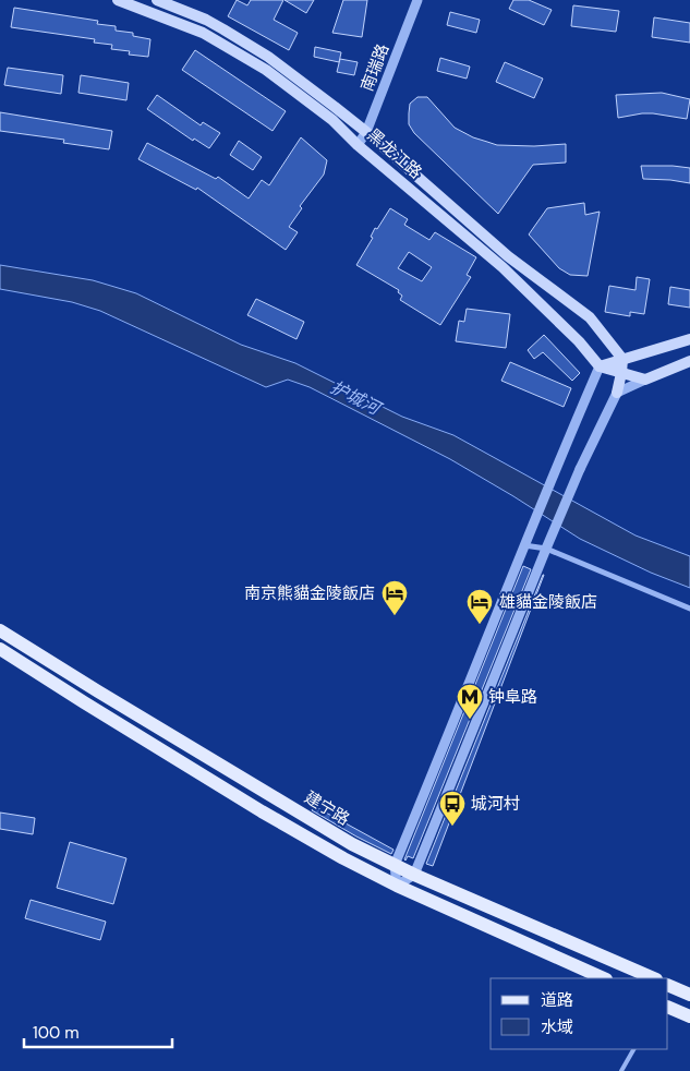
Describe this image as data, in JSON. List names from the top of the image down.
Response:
{
  "streets": {
    "main road": ["黑龙江路", "建宁路"],
    "street": ["南瑞路"]
  },
  "crossings": [
    ["南瑞路", "黑龙江路"]
  ],
  "water": ["护城河"],
  "places": {
    "hotel": ["南京熊貓金陵飯店", "雄貓金陵飯店"],
    "metro station": ["钟阜路"],
    "bus stop": ["城河村"]
  },
  "legend": ["道路", "水域"],
  "scale_bar": "100 m"
}
